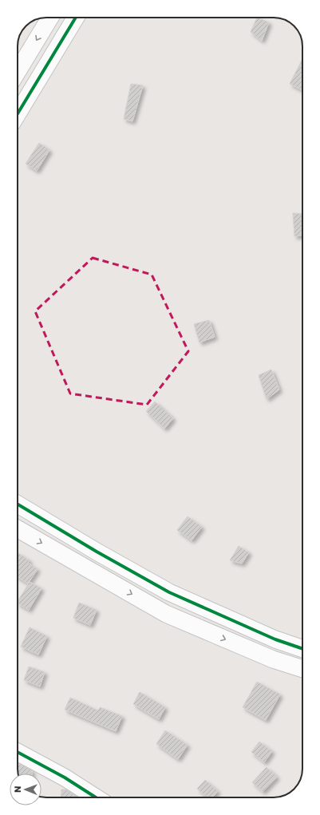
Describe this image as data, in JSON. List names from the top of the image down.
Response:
{
  "north": "left"
}
